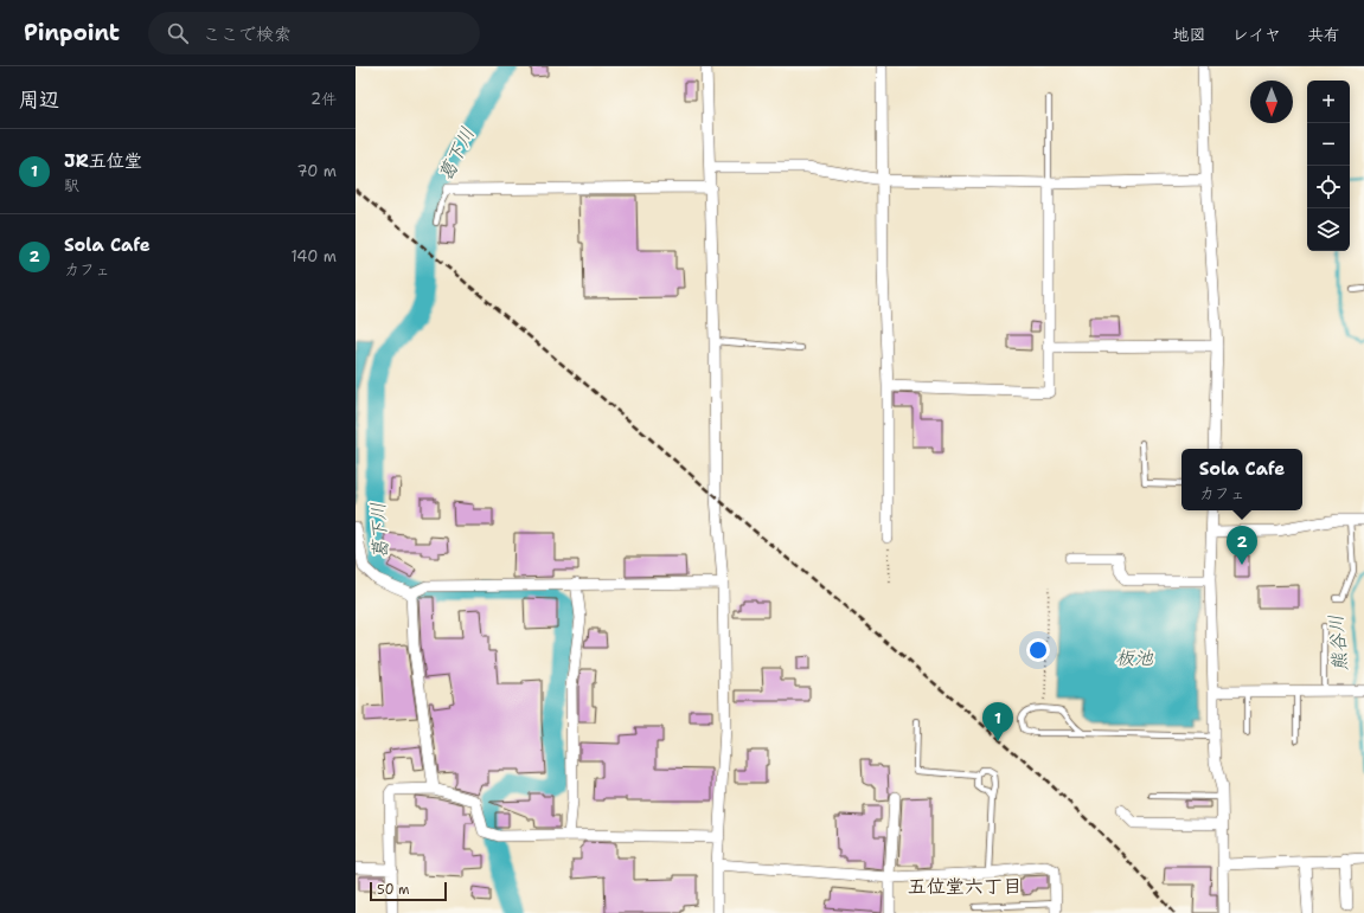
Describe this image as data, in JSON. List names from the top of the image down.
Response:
{
  "districts": ["五位堂六丁目"],
  "water": ["葛下川", "熊谷川", "板池"],
  "scale_bar": "50 m",
  "north": "bottom",
  "page": {
    "header": "Pinpoint",
    "search": "ここで検索",
    "nav": ["地図", "レイヤ", "共有"],
    "heading": ["周辺", "2件"],
    "map_buttons": ["+", "−"],
    "list": [
      {
        "mark": "1",
        "name": "JR五位堂",
        "note": "駅",
        "value": "70 m"
      },
      {
        "mark": "2",
        "name": "Sola Cafe",
        "note": "カフェ",
        "value": "140 m"
      }
    ],
    "popup": ["Sola Cafe", "カフェ"],
    "pins": ["2", "1"],
    "scale": "50 m"
  }
}
